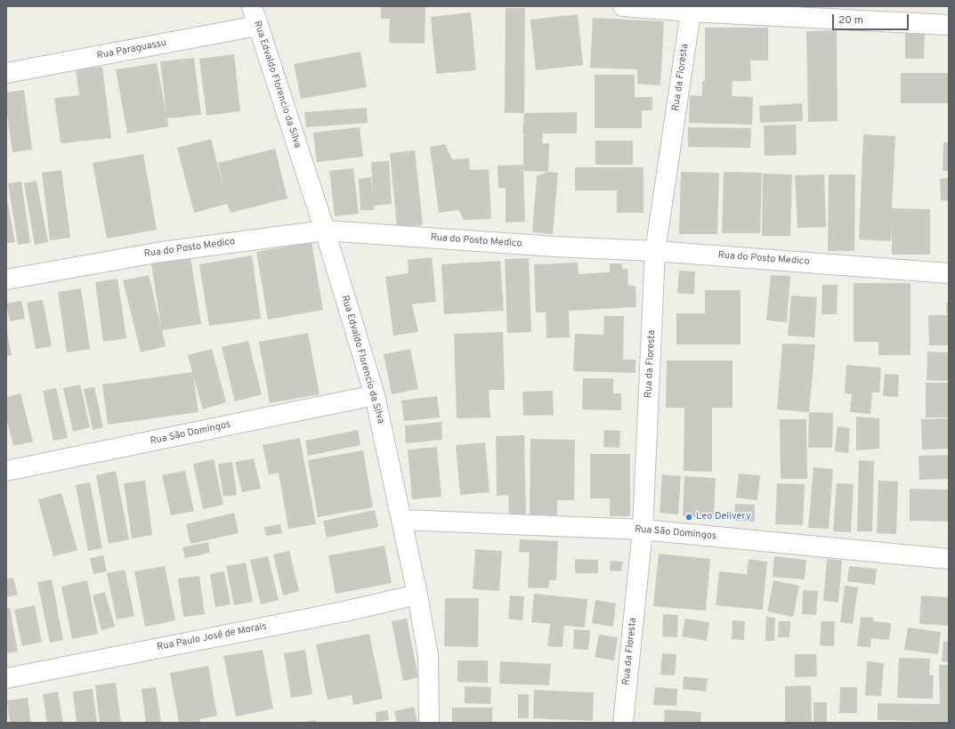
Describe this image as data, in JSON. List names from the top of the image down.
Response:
{
  "streets": {
    "street": [
      "Rua Paraguassu",
      "Rua da Floresta",
      "Rua Edvaldo Florencio da Silva",
      "Rua do Posto Medico",
      "Rua São Domingos",
      "Rua Paulo José de Morais"
    ]
  },
  "crossings": [
    ["Rua Paraguassu", "Rua Edvaldo Florencio da Silva"],
    ["Rua da Floresta", "Rua do Posto Medico"],
    ["Rua da Floresta", "Rua São Domingos"],
    ["Rua Edvaldo Florencio da Silva", "Rua do Posto Medico"],
    ["Rua Edvaldo Florencio da Silva", "Rua São Domingos"],
    ["Rua Edvaldo Florencio da Silva", "Rua Paulo José de Morais"]
  ],
  "places": ["Leo Delivery"],
  "scale_bar": "20 m"
}
